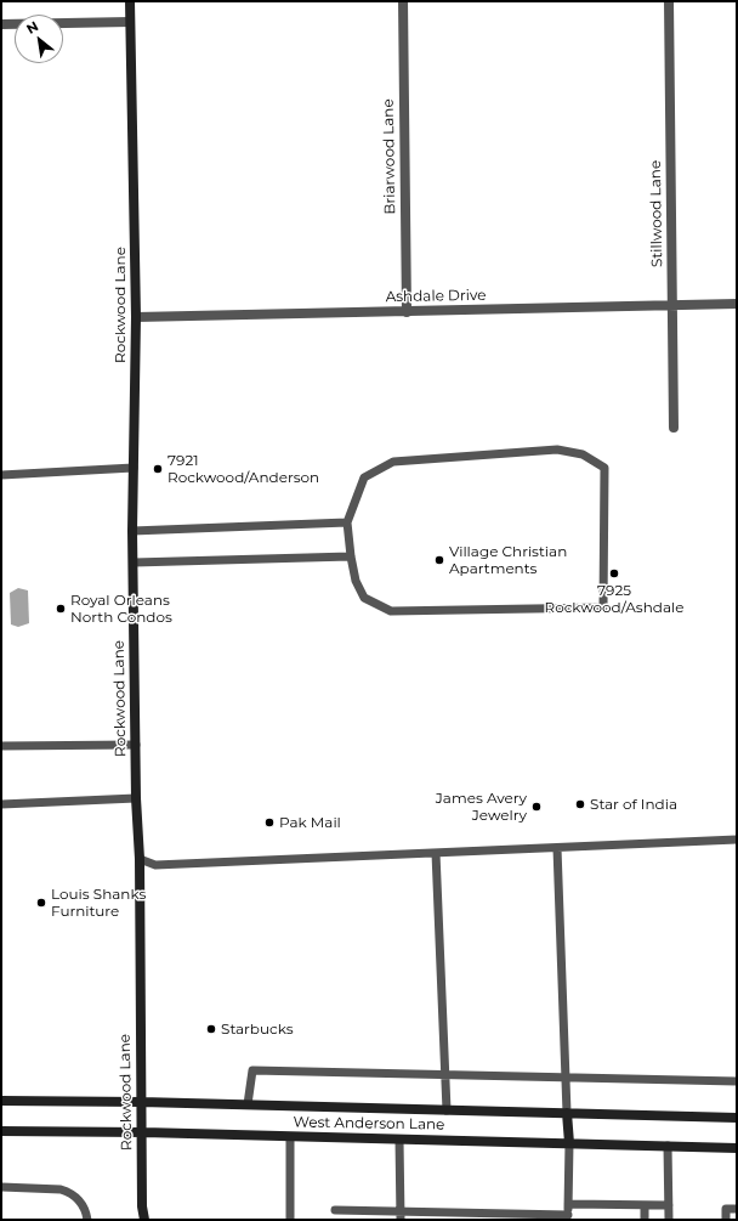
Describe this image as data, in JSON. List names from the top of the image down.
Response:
{
  "streets": {
    "main road": ["Rockwood Lane", "West Anderson Lane"],
    "street": ["Briarwood Lane", "Stillwood Lane", "Ashdale Drive"]
  },
  "crossings": [
    ["Briarwood Lane", "Ashdale Drive"],
    ["Stillwood Lane", "Ashdale Drive"],
    ["Ashdale Drive", "Rockwood Lane"],
    ["Rockwood Lane", "West Anderson Lane"]
  ],
  "places": [
    "7921 Rockwood/Anderson",
    "Village Christian Apartments",
    "7925 Rockwood/Ashdale",
    "Royal Orleans North Condos",
    "Star of India",
    "James Avery Jewelry",
    "Pak Mail",
    "Louis Shanks Furniture",
    "Starbucks"
  ],
  "north": "top left"
}
